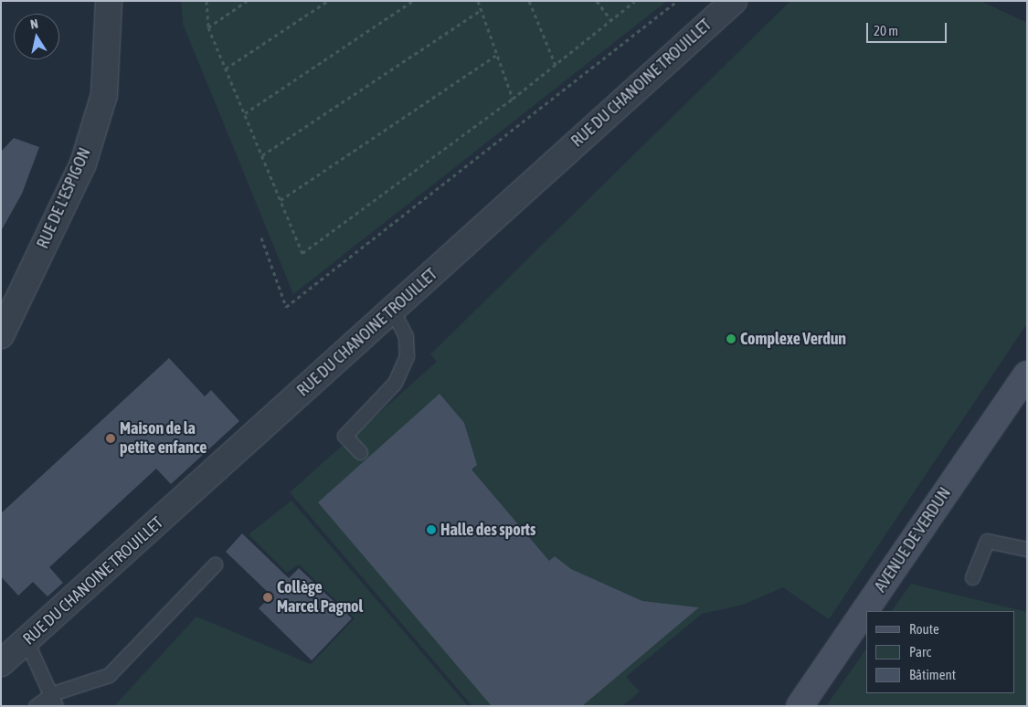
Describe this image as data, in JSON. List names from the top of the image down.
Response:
{
  "streets": {
    "main road": ["AVENUE DE VERDUN"],
    "street": ["RUE DU CHANOINE TROUILLET", "RUE DE L'ESPIGON"]
  },
  "places": [
    "Complexe Verdun",
    "Maison de la petite enfance",
    "Halle des sports",
    "Collège Marcel Pagnol"
  ],
  "legend": ["Route", "Parc", "Bâtiment"],
  "scale_bar": "20 m",
  "north": "top"
}
